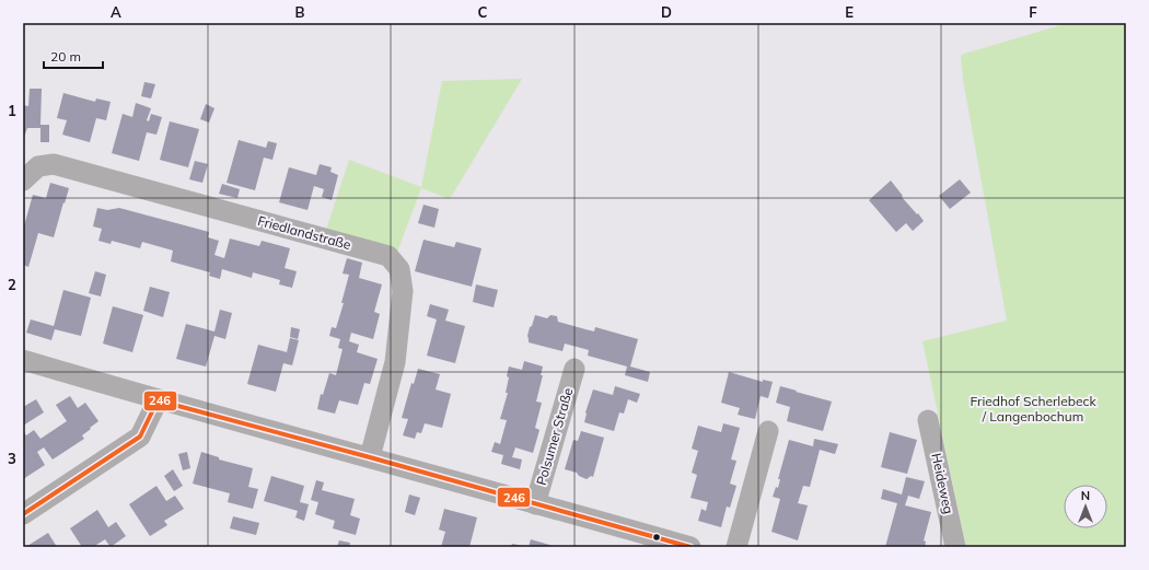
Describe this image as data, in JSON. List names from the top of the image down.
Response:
{
  "streets": {
    "street": ["Friedlandstraße", "Polsumer Straße", "Heideweg"]
  },
  "parks": ["Friedhof Scherlebeck / Langenbochum"],
  "lines": ["transit line 246"],
  "scale_bar": "20 m",
  "north": "top",
  "grid": {
    "columns": [
      "A",
      "B",
      "C",
      "D",
      "E",
      "F"
    ],
    "rows": ["1", "2", "3"]
  }
}
